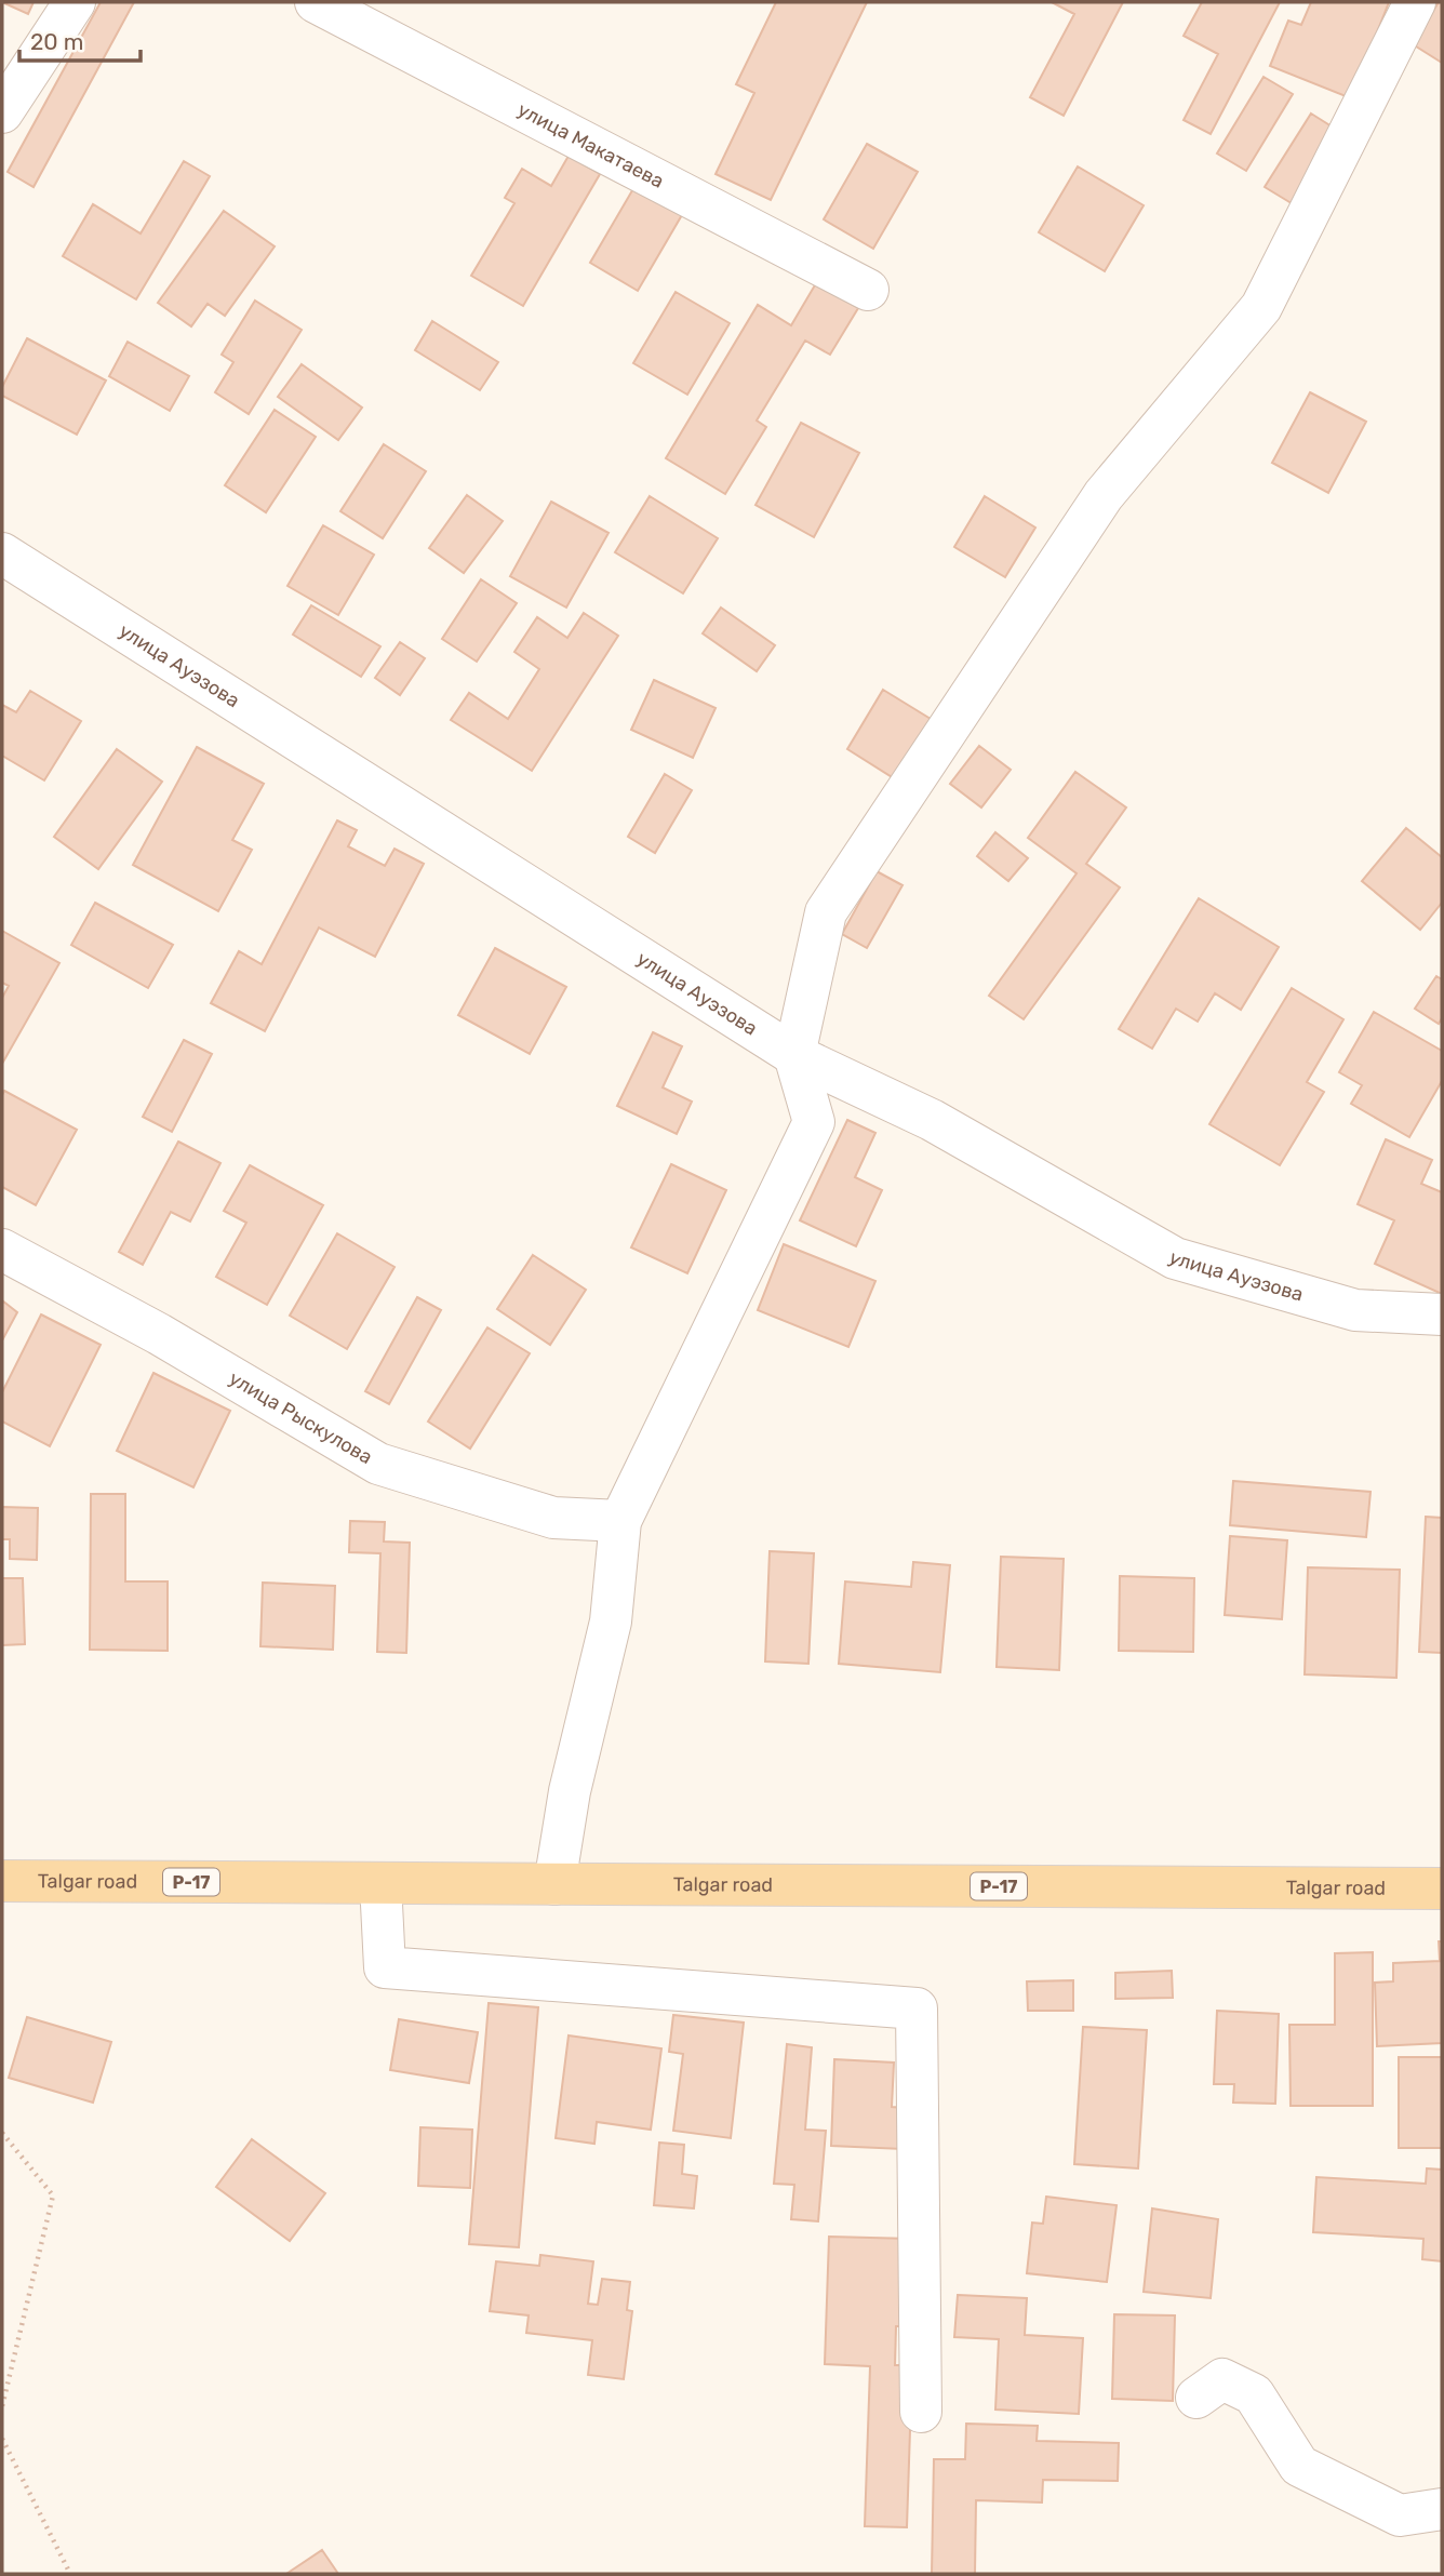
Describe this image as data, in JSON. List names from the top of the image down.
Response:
{
  "streets": {
    "main road": ["Talgar road", "P-17"],
    "street": ["улица Макатаева", "улица Ауэзова", "улица Рыскулова"]
  },
  "scale_bar": "20 m"
}
